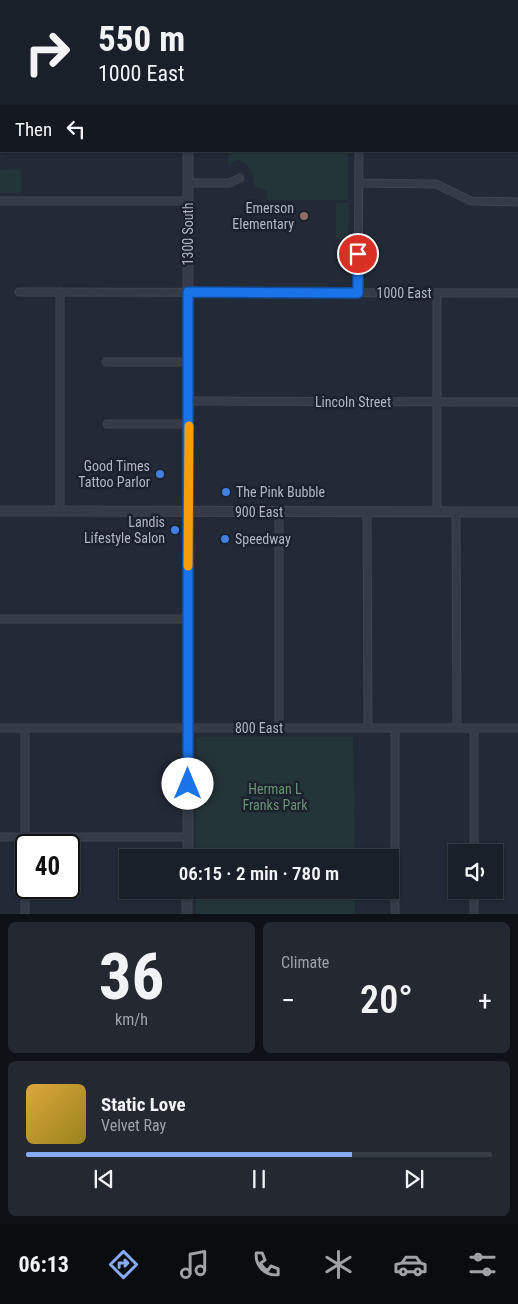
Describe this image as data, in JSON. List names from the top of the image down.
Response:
{
  "streets": {
    "street": [
      "1300 South",
      "1000 East",
      "Lincoln Street",
      "900 East",
      "800 East"
    ]
  },
  "crossings": [
    ["1300 South", "1000 East"],
    ["1300 South", "Lincoln Street"],
    ["1300 South", "900 East"],
    ["1300 South", "800 East"]
  ],
  "parks": ["Herman L Franks Park"],
  "places": [
    "Emerson Elementary",
    "Good Times Tattoo Parlor",
    "The Pink Bubble",
    "Landis Lifestyle Salon",
    "Speedway"
  ],
  "page": {
    "turn": ["550 m", "1000 East"],
    "then": "Then",
    "limit": "40",
    "trip": "06:15 · 2 min · 780 m",
    "tile": [
      ["36", "km/h"],
      "Climate"
    ],
    "heat": ["−", "20°", "+"],
    "song": ["Static Love", "Velvet Ray"],
    "tabs": "06:13"
  }
}
